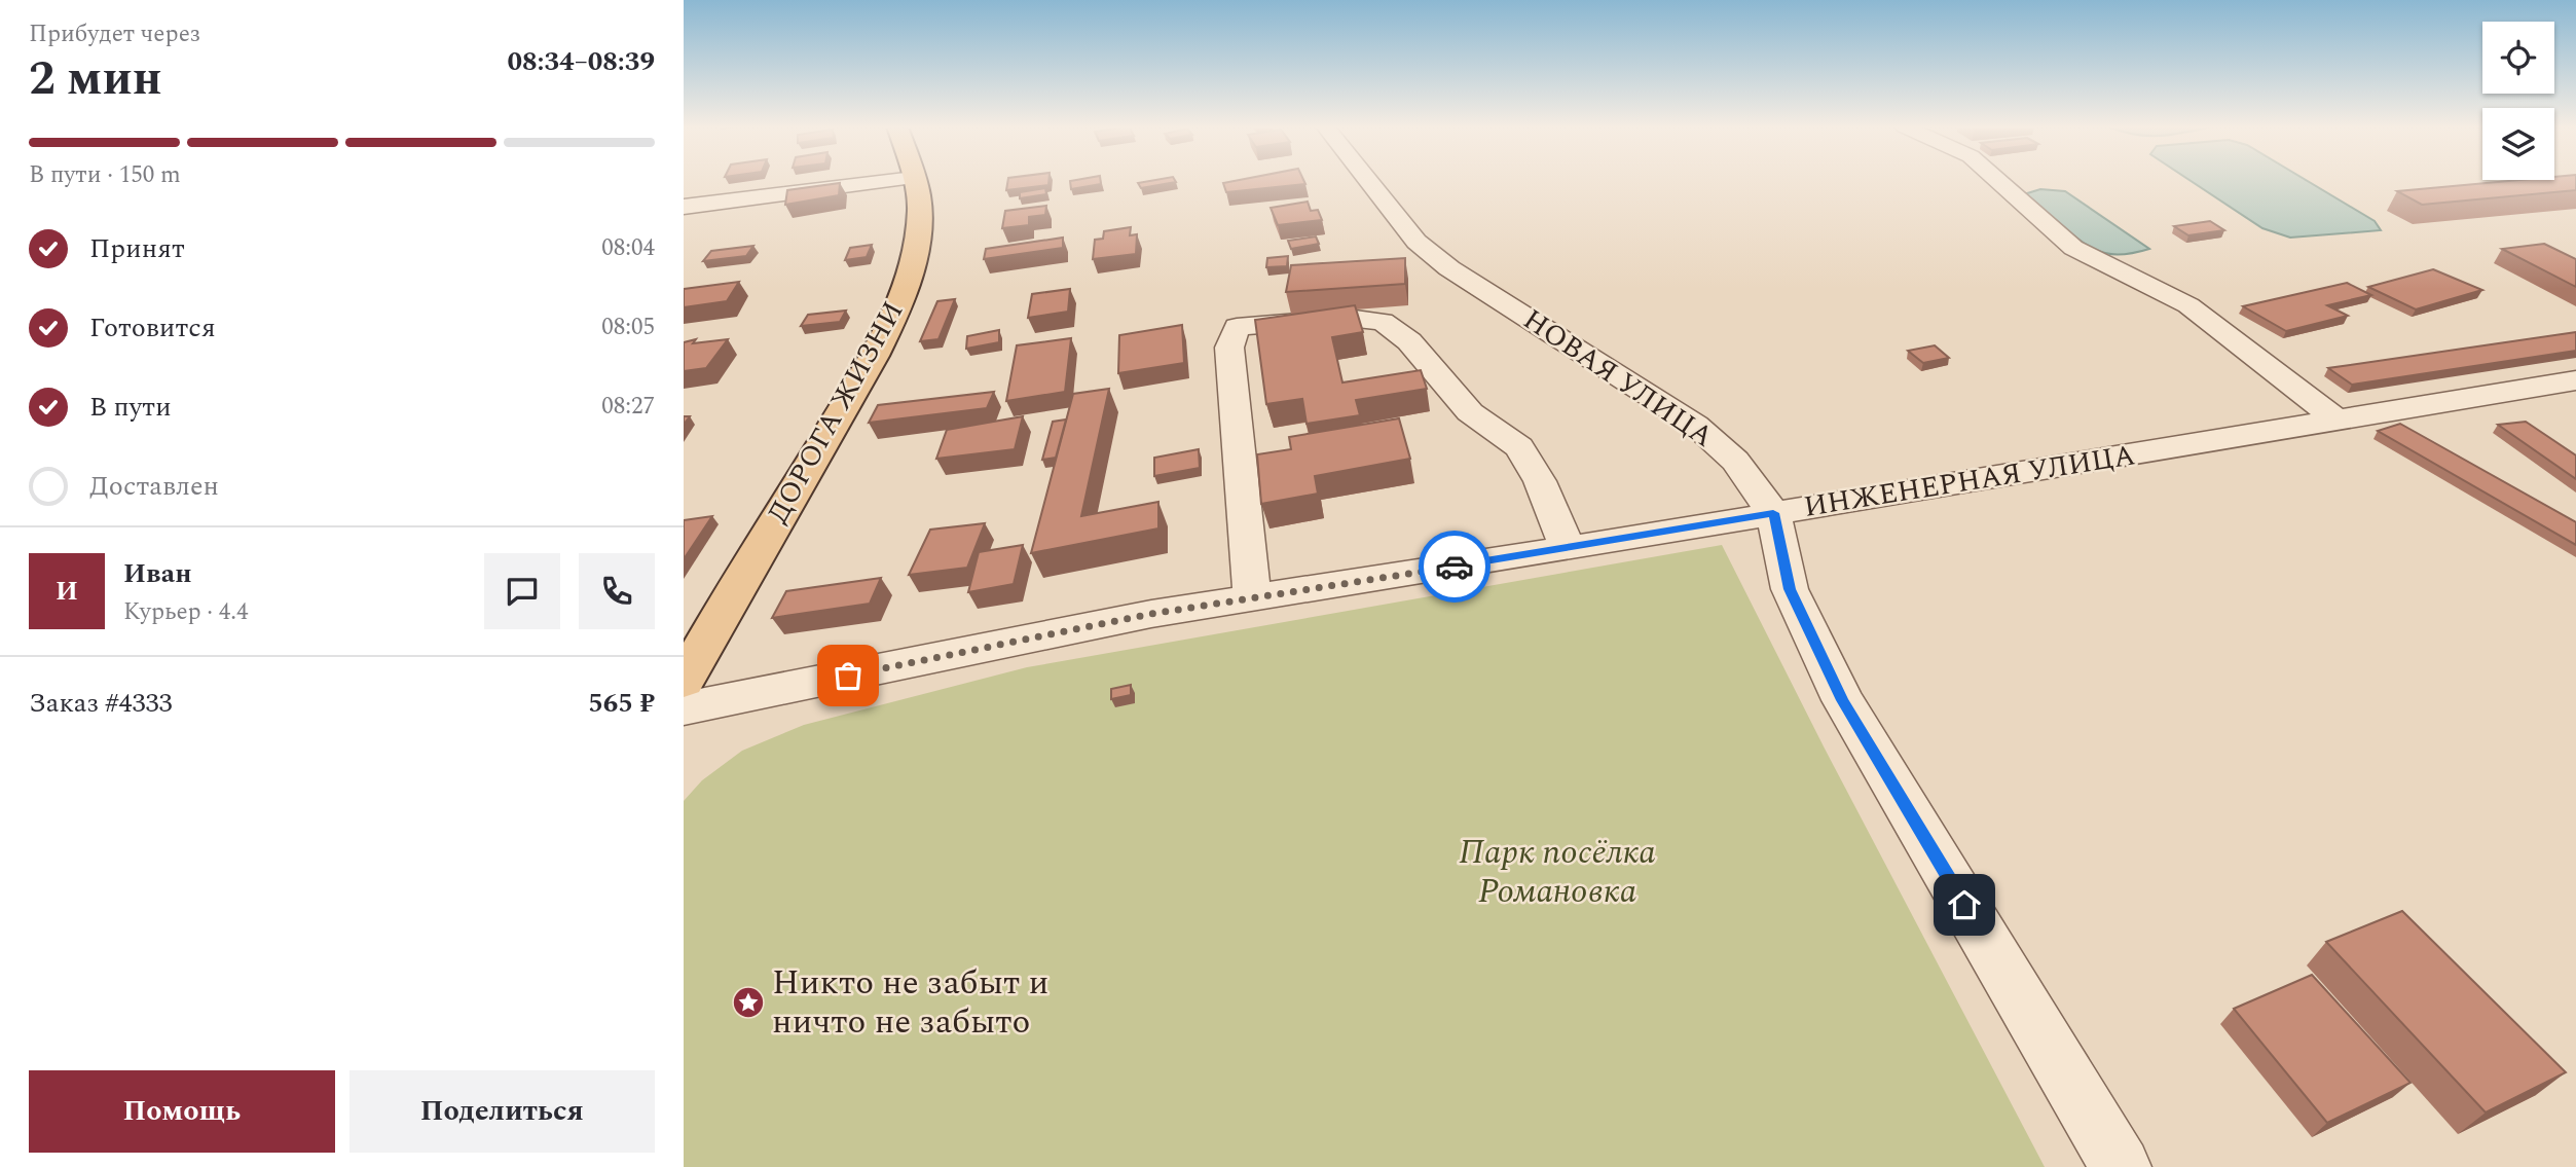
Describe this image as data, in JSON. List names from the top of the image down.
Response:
{
  "streets": {
    "main road": ["ДОРОГА ЖИЗНИ"],
    "street": ["НОВАЯ УЛИЦА", "ИНЖЕНЕРНАЯ УЛИЦА"]
  },
  "crossings": [
    ["НОВАЯ УЛИЦА", "ИНЖЕНЕРНАЯ УЛИЦА"]
  ],
  "parks": ["Парк посёлка Романовка"],
  "places": {
    "place": ["Никто не забыт и ничто не забыто"]
  },
  "page": {
    "heading": ["2 мин", "Прибудет через", "08:34–08:39"],
    "panel": [
      "Иван",
      "Курьер · 4.4",
      "Заказ #4333",
      "565 ₽"
    ],
    "bar": "В пути · 150 m",
    "list": [
      ["Принят", "08:04"],
      ["Готовится", "08:05"],
      ["В пути", "08:27"],
      "Доставлен"
    ],
    "round": "И",
    "buttons": ["Помощь", "Поделиться"]
  }
}
